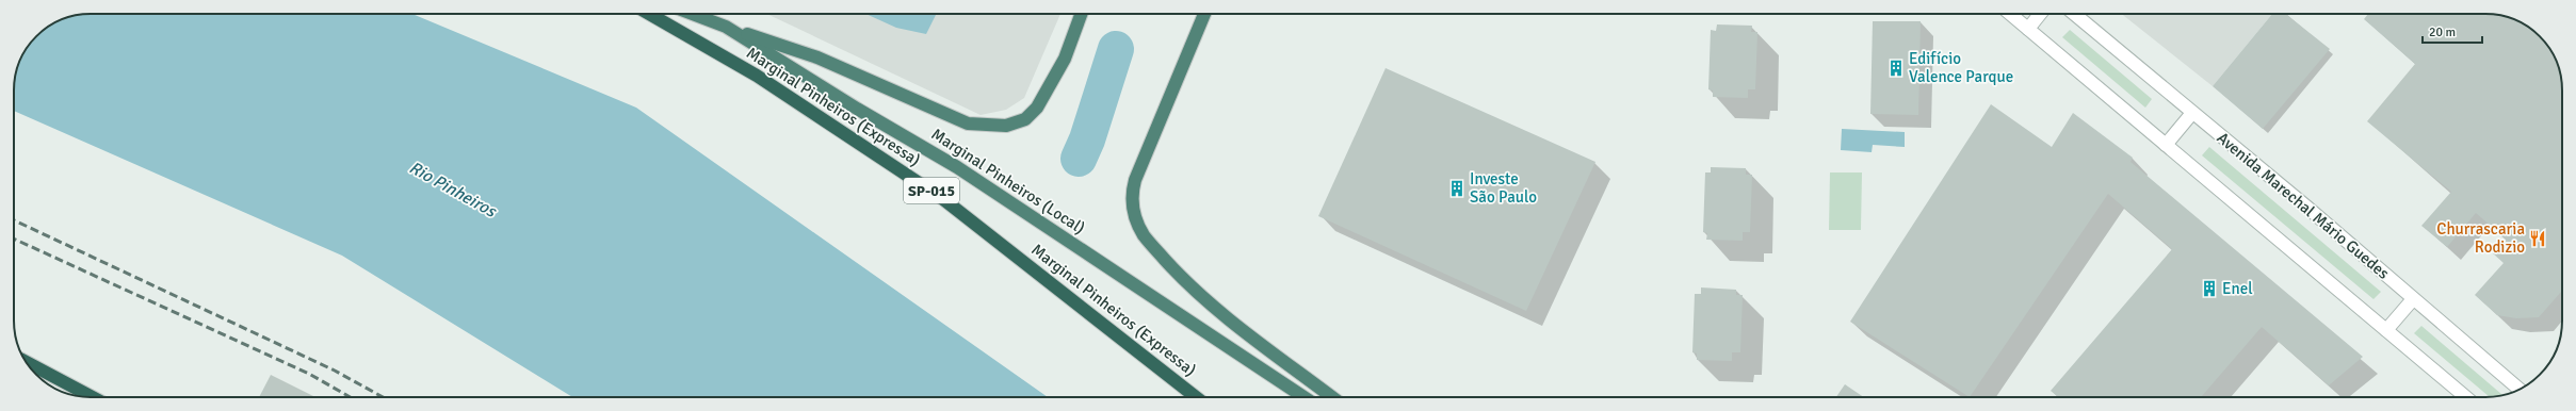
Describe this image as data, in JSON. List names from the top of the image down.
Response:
{
  "streets": {
    "highway": ["Marginal Pinheiros (Expressa)", "Marginal Pinheiros (Local)", "SP-015"],
    "street": ["Avenida Marechal Mário Guedes"]
  },
  "water": ["Rio Pinheiros"],
  "places": {
    "building": ["Edifício Valence Parque", "Investe São Paulo", "Enel"],
    "restaurant": ["Churrascaria Rodizio"]
  },
  "scale_bar": "20 m"
}
